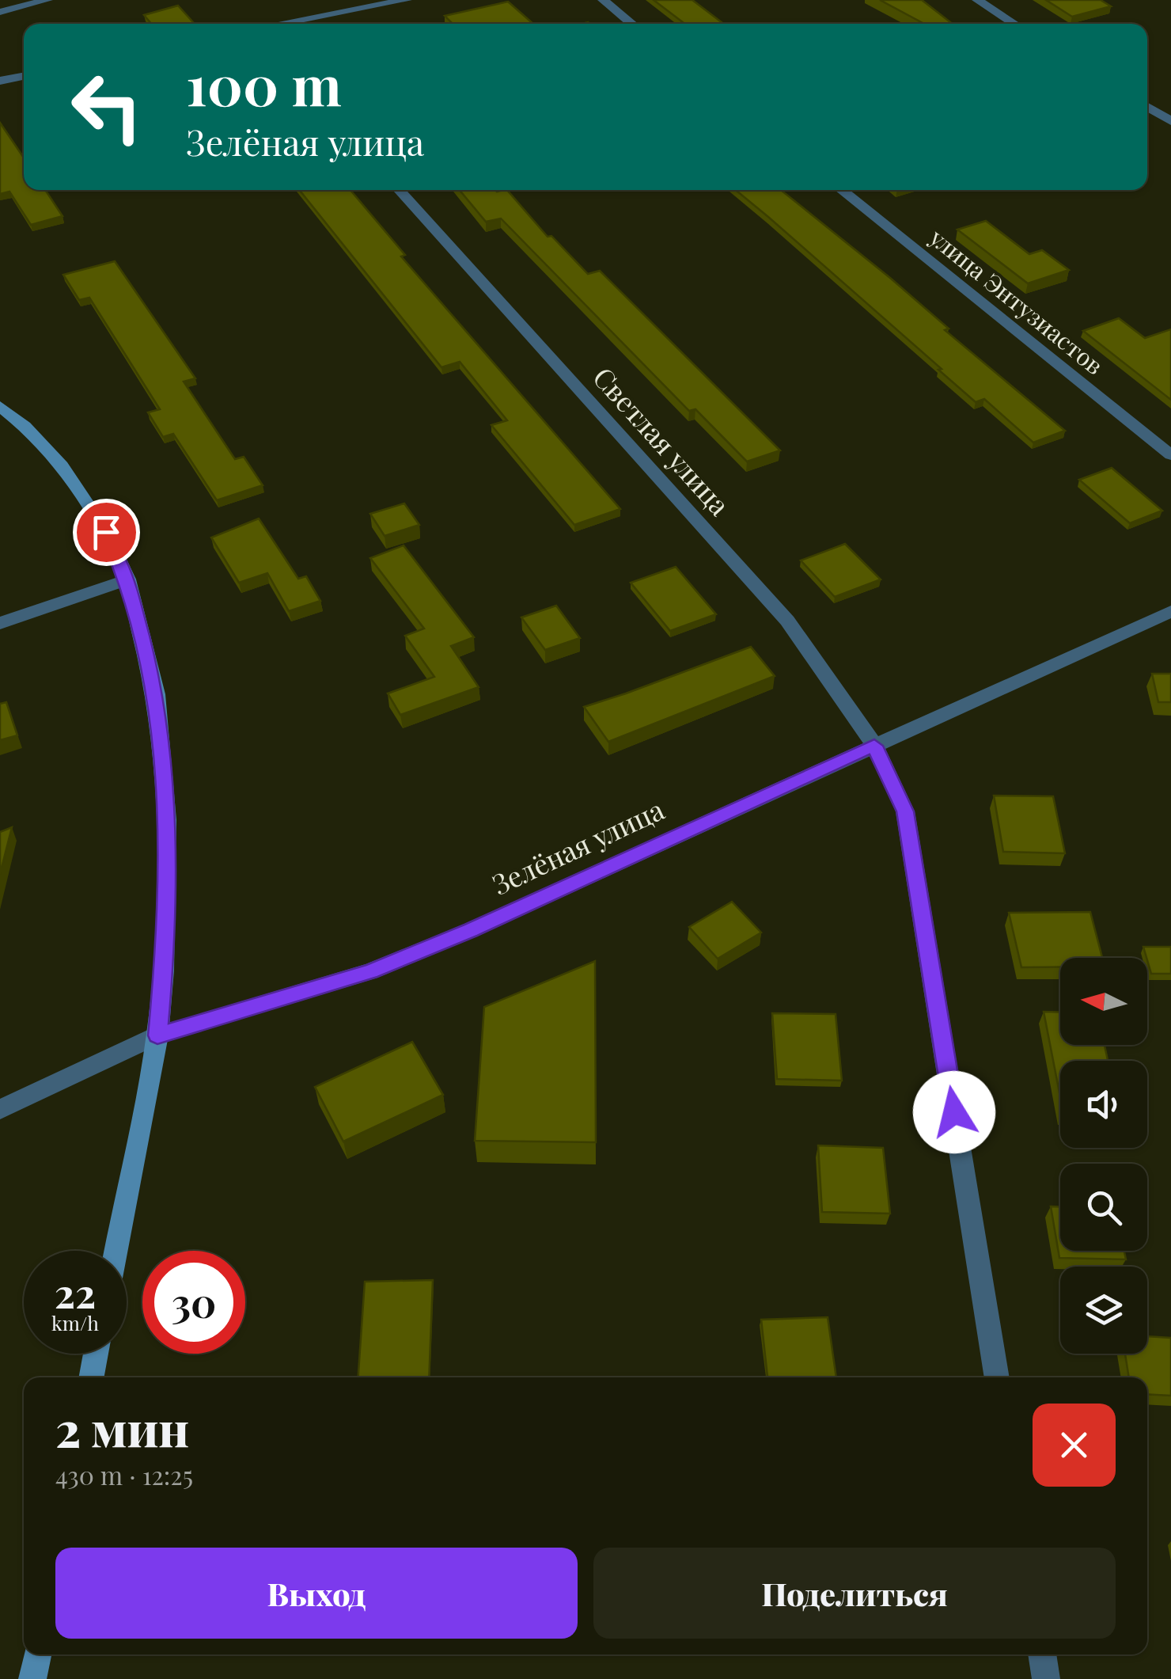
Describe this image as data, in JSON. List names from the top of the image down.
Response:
{
  "streets": {
    "street": ["улица Энтузиастов", "Светлая улица", "Зелёная улица"]
  },
  "crossings": [
    ["Светлая улица", "Зелёная улица"]
  ],
  "north": "left",
  "page": {
    "turn": ["100 m", "Зелёная улица"],
    "speed": "22 km/h",
    "limit": "30",
    "heading": ["2 мин", "430 m · 12:25"],
    "buttons": ["Выход", "Поделиться"]
  }
}
